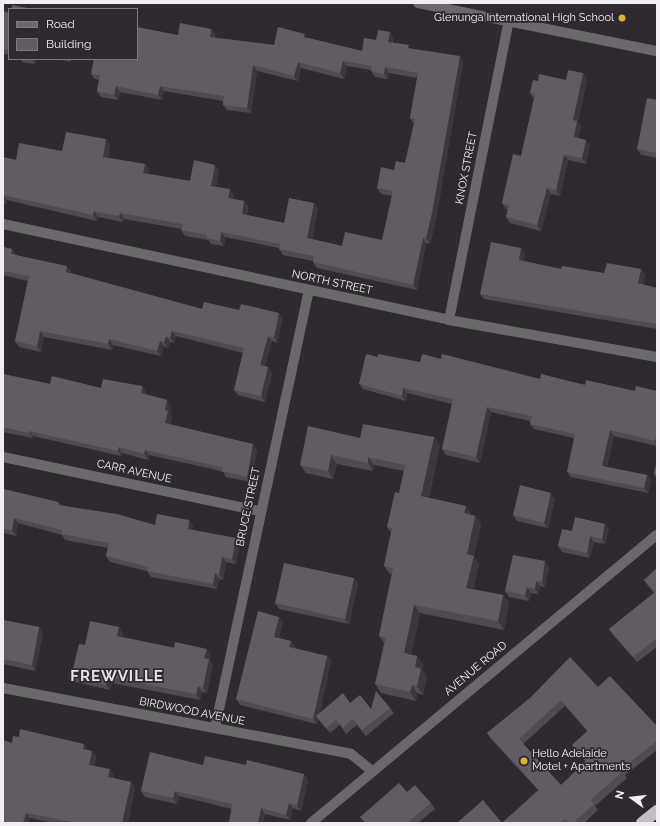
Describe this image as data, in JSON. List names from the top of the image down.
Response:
{
  "streets": {
    "street": [
      "KNOX STREET",
      "NORTH STREET",
      "CARR AVENUE",
      "BRUCE STREET",
      "AVENUE ROAD",
      "BIRDWOOD AVENUE"
    ]
  },
  "crossings": [
    ["KNOX STREET", "NORTH STREET"],
    ["NORTH STREET", "BRUCE STREET"],
    ["CARR AVENUE", "BRUCE STREET"],
    ["BRUCE STREET", "BIRDWOOD AVENUE"],
    ["AVENUE ROAD", "BIRDWOOD AVENUE"]
  ],
  "districts": ["FREWVILLE"],
  "places": ["Glenunga International High School", "Hello Adelaide Motel + Apartments"],
  "legend": ["Road", "Building"],
  "north": "left"
}
